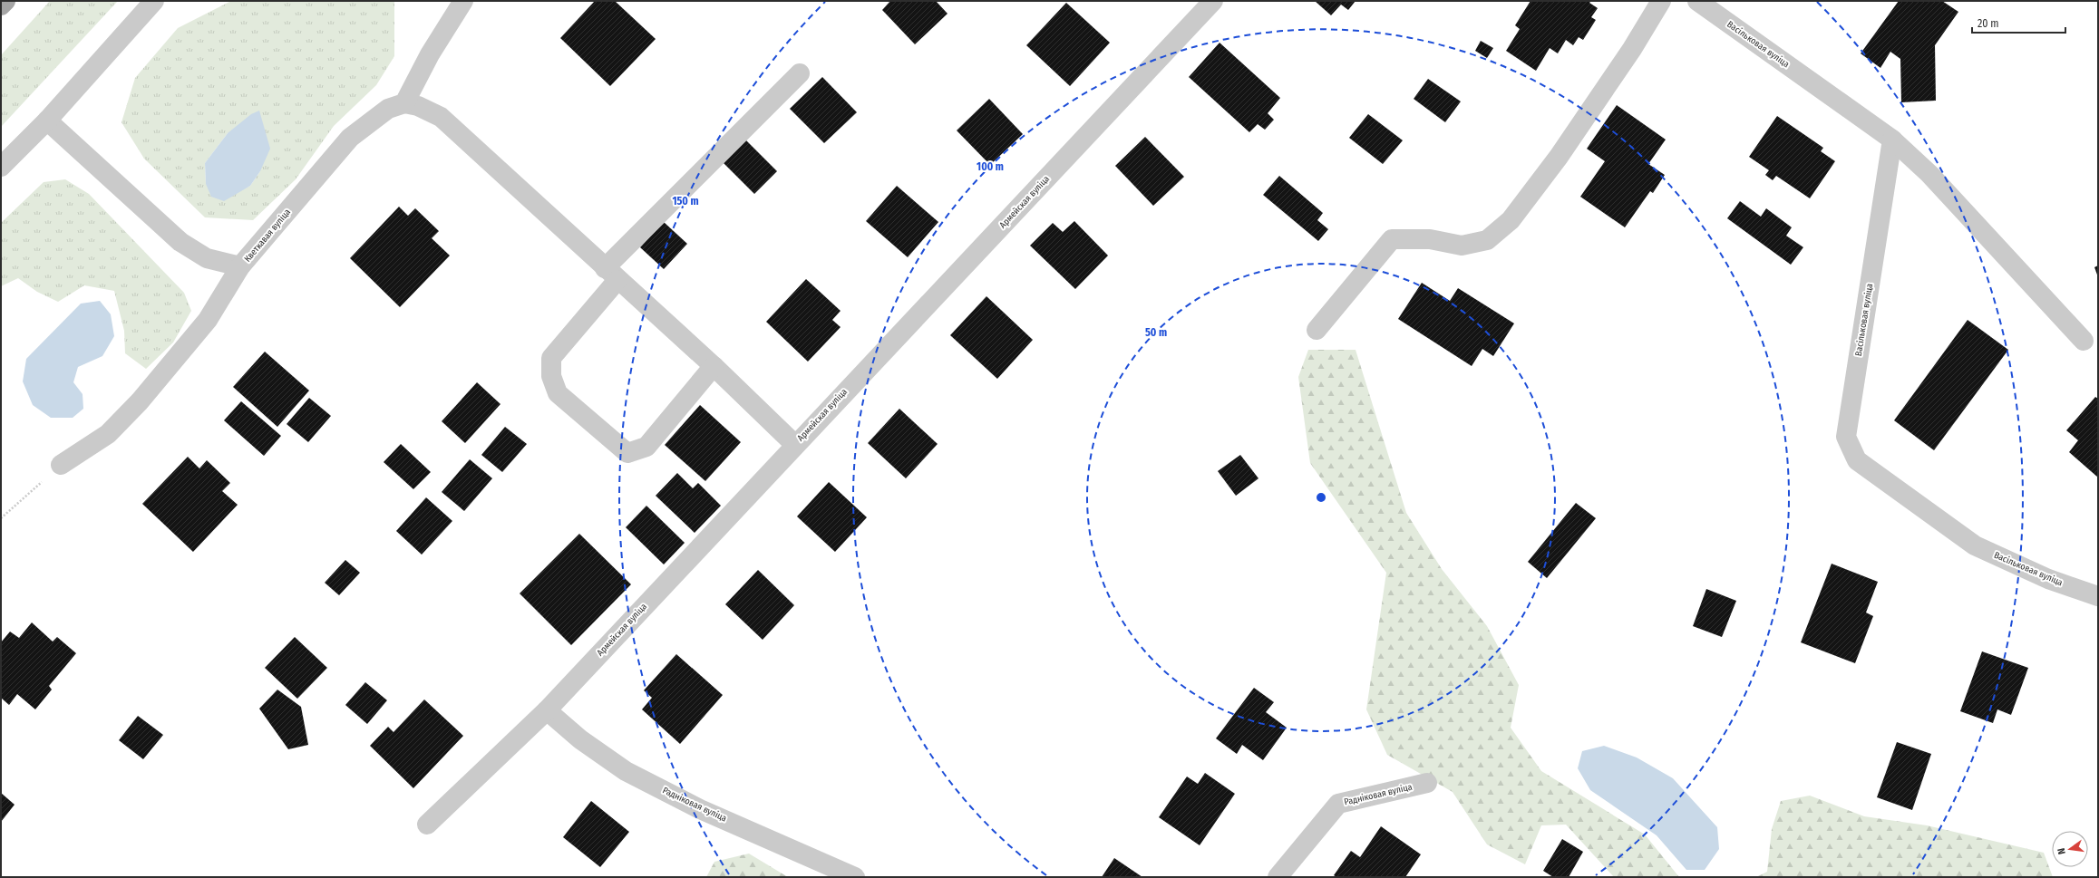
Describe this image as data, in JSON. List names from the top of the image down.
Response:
{
  "streets": {
    "street": [
      "Васільковая вуліца",
      "Армейская вуліца",
      "Кветкавая вуліца",
      "Радніковая вуліца"
    ]
  },
  "crossings": [
    ["Армейская вуліца", "Радніковая вуліца"]
  ],
  "scale_bar": "20 m",
  "north": "left",
  "rings": ["100 m", "150 m", "50 m"]
}
